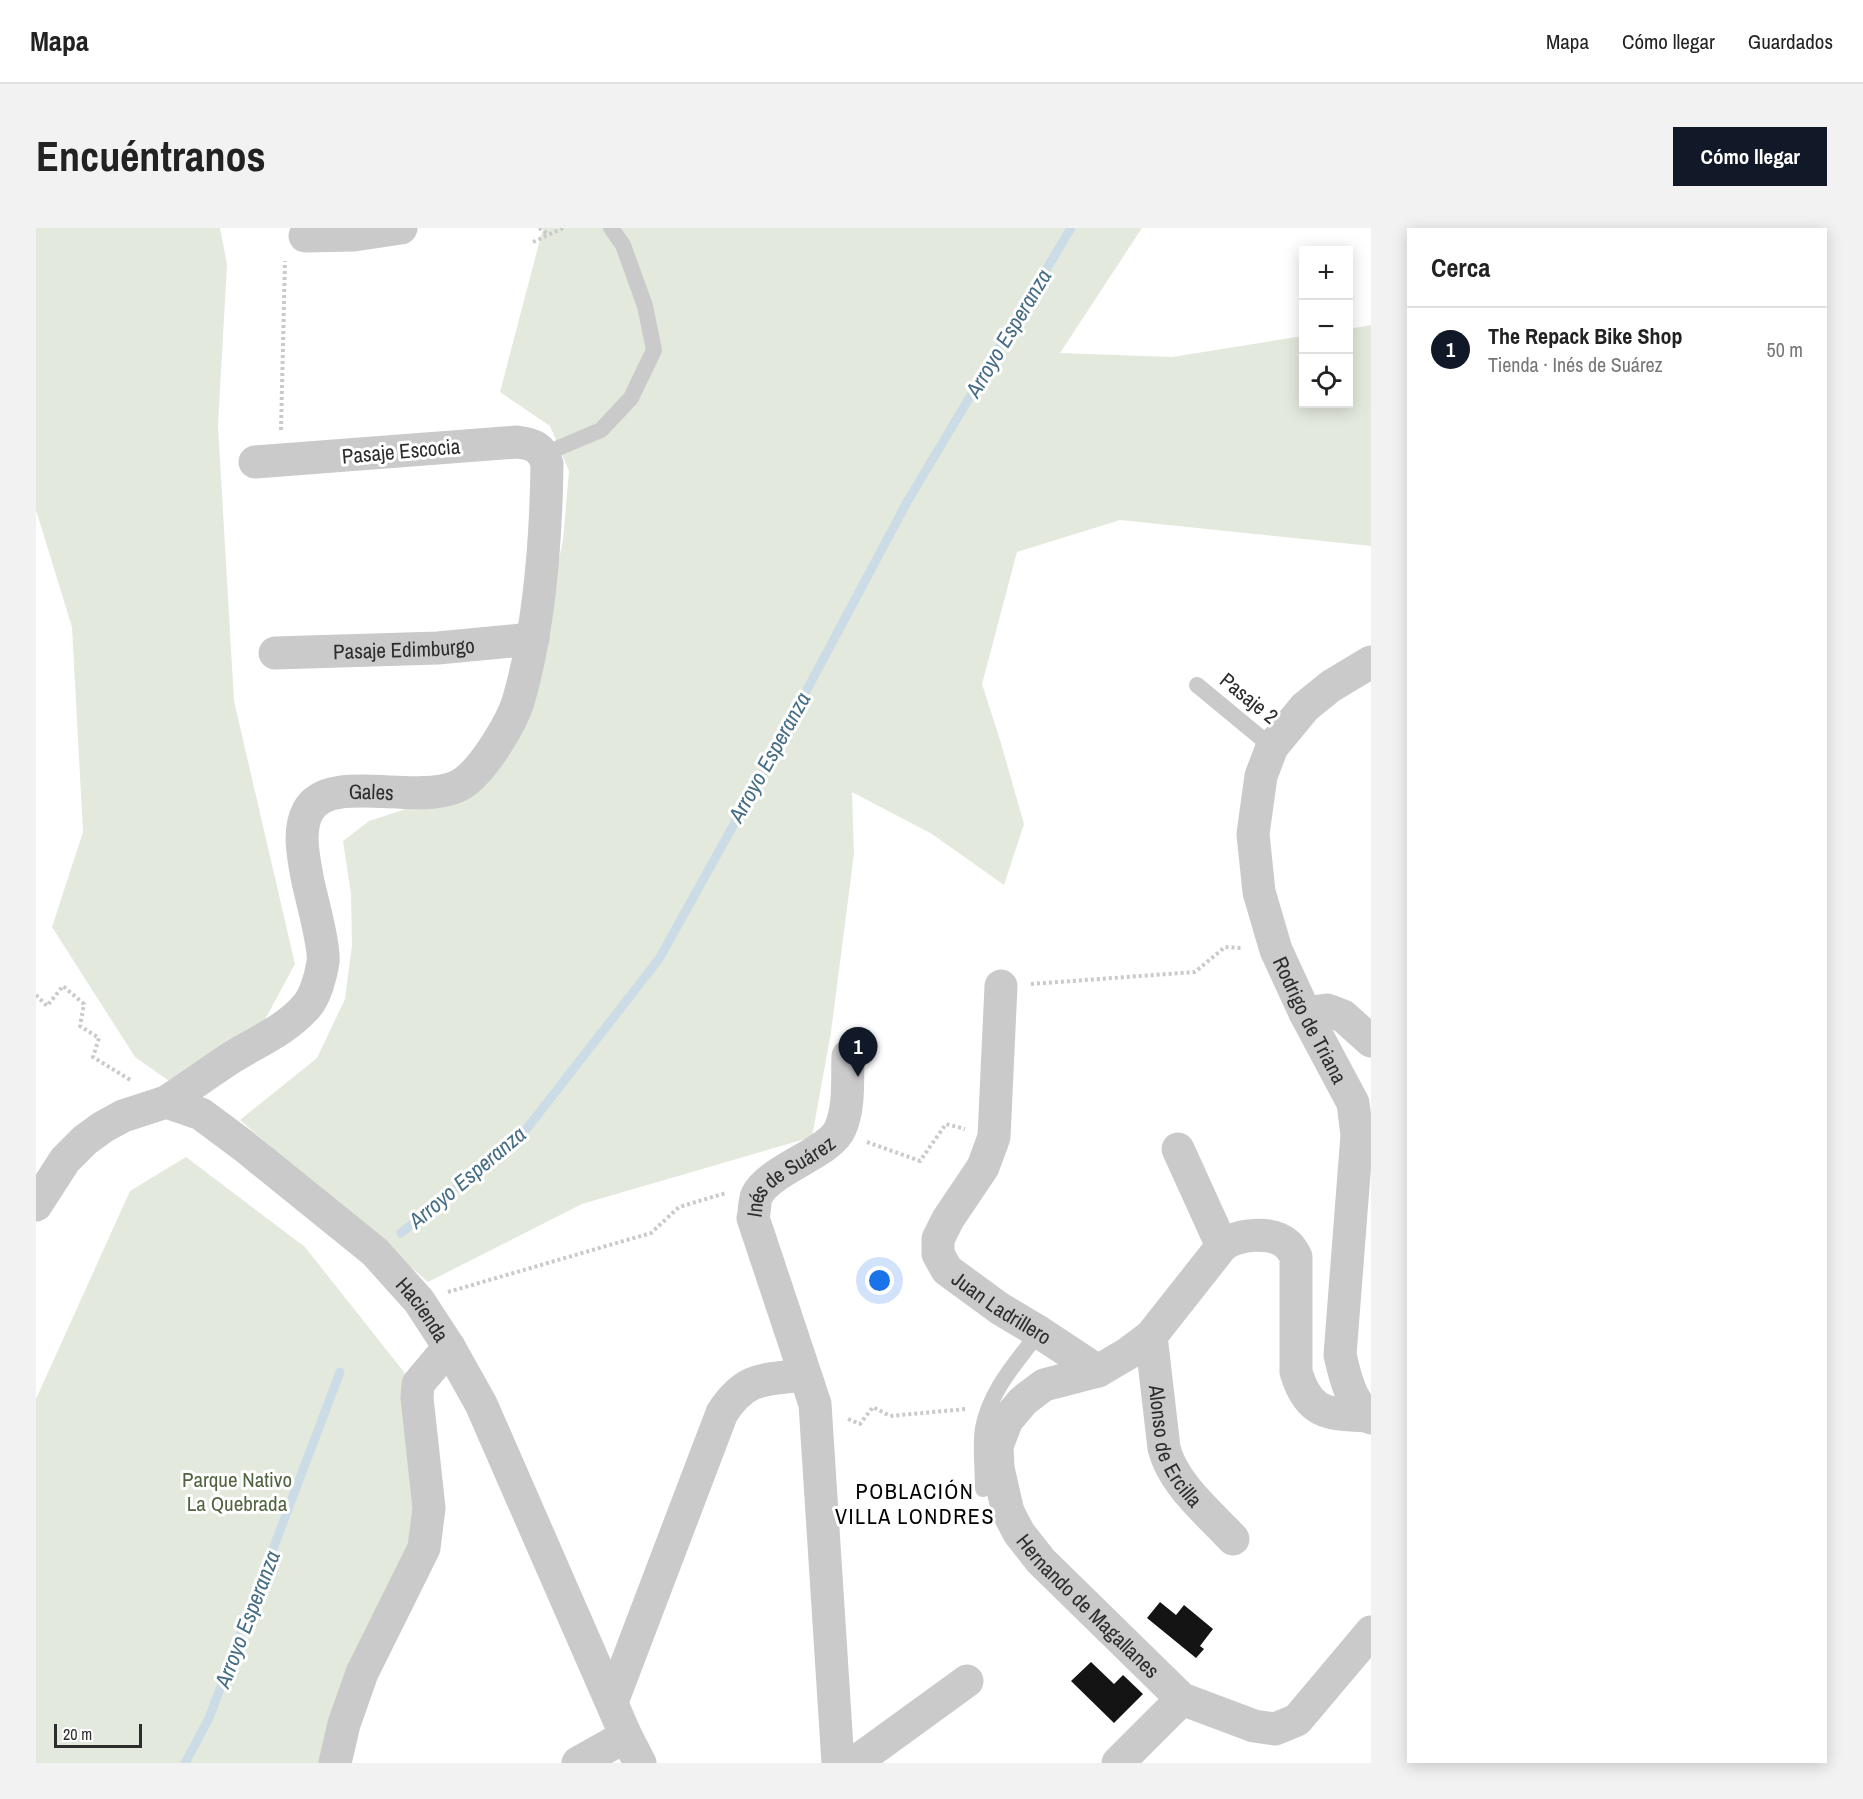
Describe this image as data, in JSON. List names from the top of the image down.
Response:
{
  "streets": {
    "street": [
      "Pasaje Escocia",
      "Pasaje Edimburgo",
      "Gales",
      "Rodrigo de Triana",
      "Inés de Suárez",
      "Juan Ladrillero",
      "Hacienda",
      "Alonso de Ercilla",
      "Hernando de Magallanes"
    ],
    "lane": ["Pasaje 2"]
  },
  "crossings": [
    ["Pasaje Escocia", "Gales"],
    ["Pasaje Edimburgo", "Gales"],
    ["Pasaje 2", "Rodrigo de Triana"],
    ["Gales", "Hacienda"],
    ["Juan Ladrillero", "Hernando de Magallanes"],
    ["Alonso de Ercilla", "Hernando de Magallanes"]
  ],
  "districts": ["POBLACIÓN VILLA LONDRES"],
  "water": ["Arroyo Esperanza"],
  "parks": ["Parque Nativo La Quebrada"],
  "scale_bar": "20 m",
  "page": {
    "header": "Mapa",
    "nav": ["Mapa", "Cómo llegar", "Guardados"],
    "buttons": "Cómo llegar",
    "title": "Encuéntranos",
    "heading": "Cerca",
    "map_buttons": ["+", "−"],
    "list": [
      {
        "mark": "1",
        "name": "The Repack Bike Shop",
        "note": "Tienda · Inés de Suárez",
        "value": "50 m"
      }
    ],
    "pins": "1",
    "scale": "20 m"
  }
}
